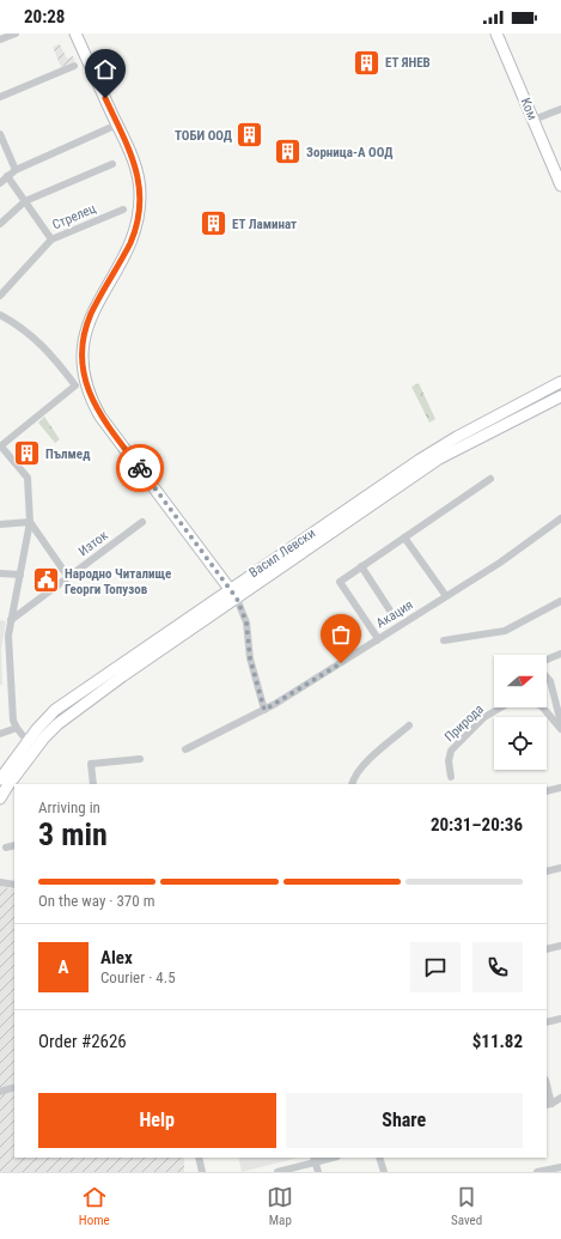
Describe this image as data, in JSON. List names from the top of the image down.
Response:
{
  "streets": {
    "main road": ["Ком", "Васил Левски"],
    "street": [
      "Стрелец",
      "Изток",
      "Акация",
      "Природа"
    ]
  },
  "places": {
    "building": [
      "ЕТ ЯНЕВ",
      "ТОБИ ООД",
      "Зорница-А ООД",
      "ЕТ Ламинат",
      "Пълмед"
    ],
    "public building": ["Народно Читалище Георги Топузов"]
  },
  "north": "right",
  "page": {
    "status": "20:28",
    "heading": ["3 min", "Arriving in", "20:31–20:36"],
    "panel": [
      "Alex",
      "Courier · 4.5",
      "Order #2626",
      "$11.82"
    ],
    "bar": "On the way · 370 m",
    "round": "A",
    "buttons": ["Help", "Share"],
    "tabs": ["Home", "Map", "Saved"]
  }
}
